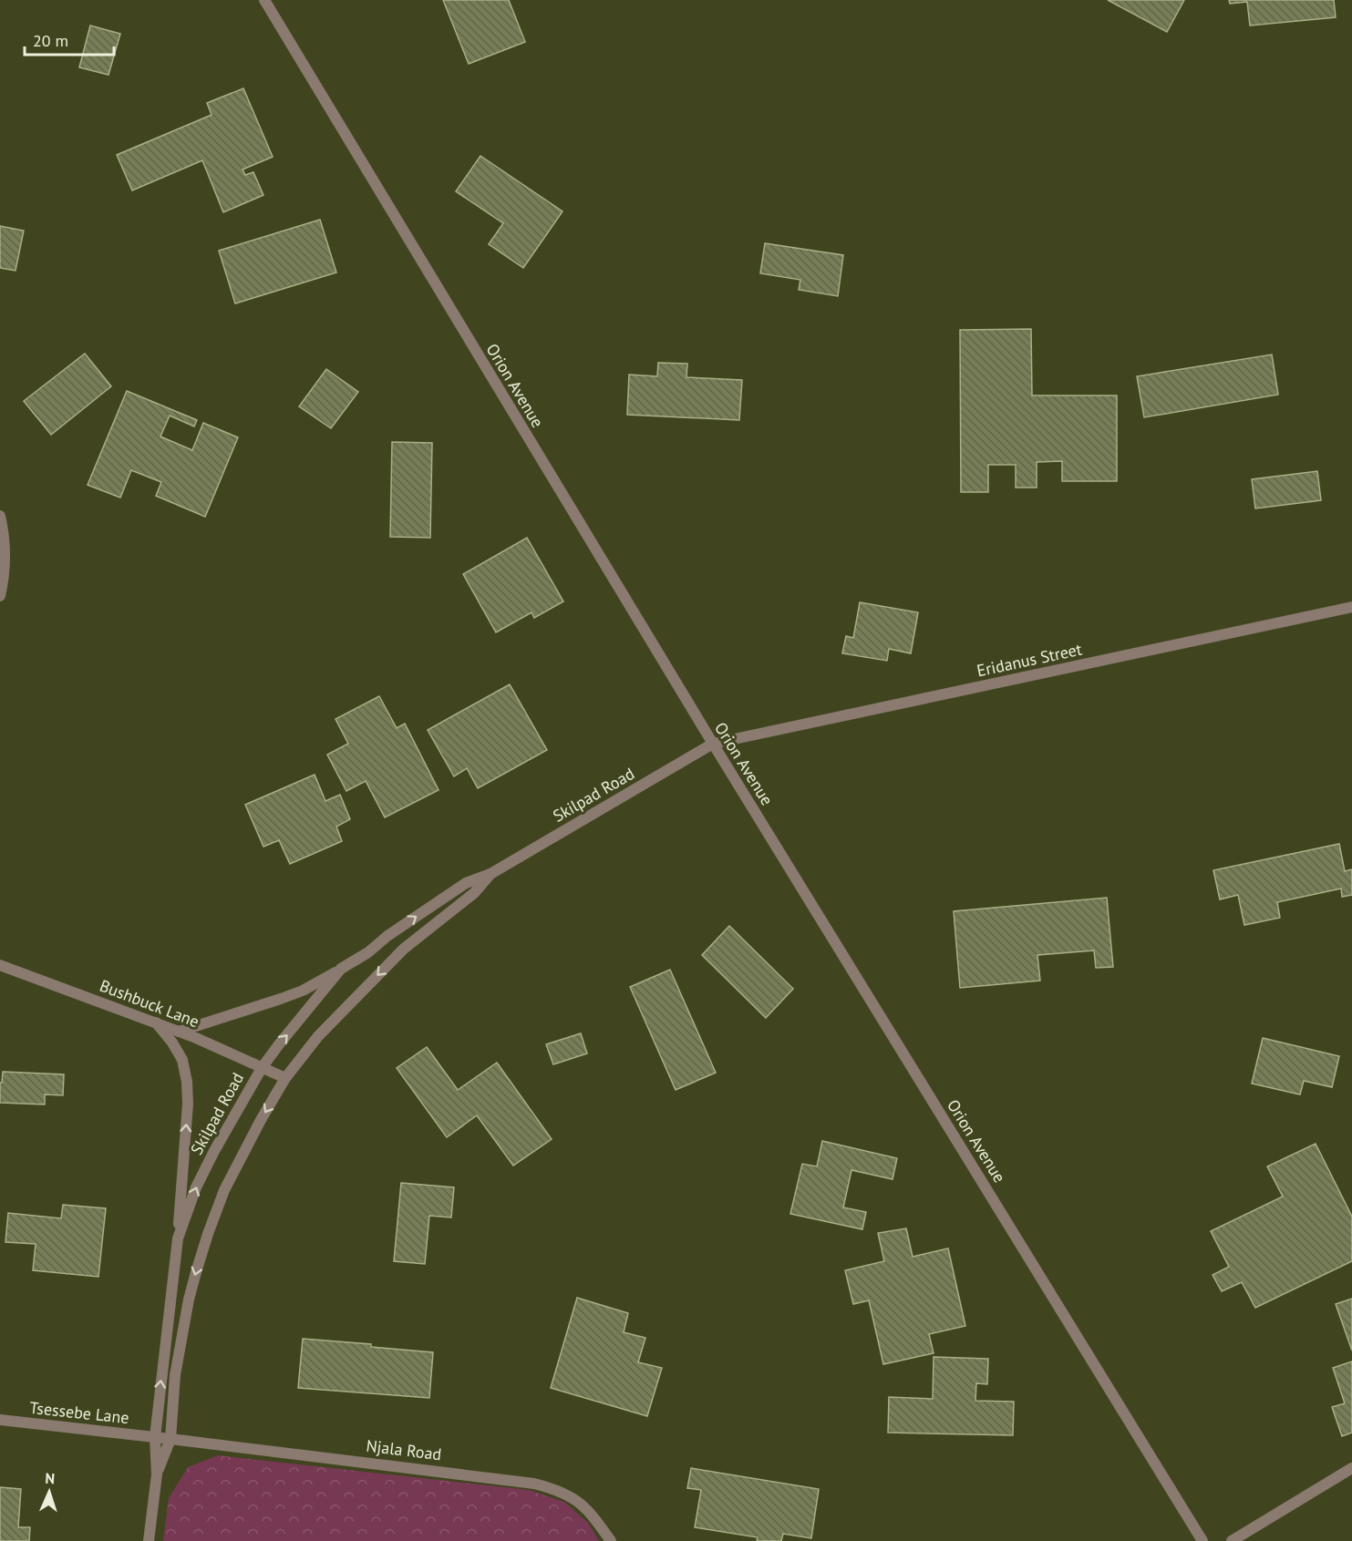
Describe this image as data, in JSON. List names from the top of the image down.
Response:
{
  "streets": {
    "street": [
      "Orion Avenue",
      "Eridanus Street",
      "Skilpad Road",
      "Bushbuck Lane",
      "Tsessebe Lane",
      "Njala Road"
    ]
  },
  "crossings": [
    ["Orion Avenue", "Eridanus Street"],
    ["Orion Avenue", "Skilpad Road"],
    ["Eridanus Street", "Skilpad Road"],
    ["Skilpad Road", "Bushbuck Lane"],
    ["Skilpad Road", "Tsessebe Lane"],
    ["Skilpad Road", "Njala Road"],
    ["Tsessebe Lane", "Njala Road"]
  ],
  "scale_bar": "20 m",
  "north": "top"
}
